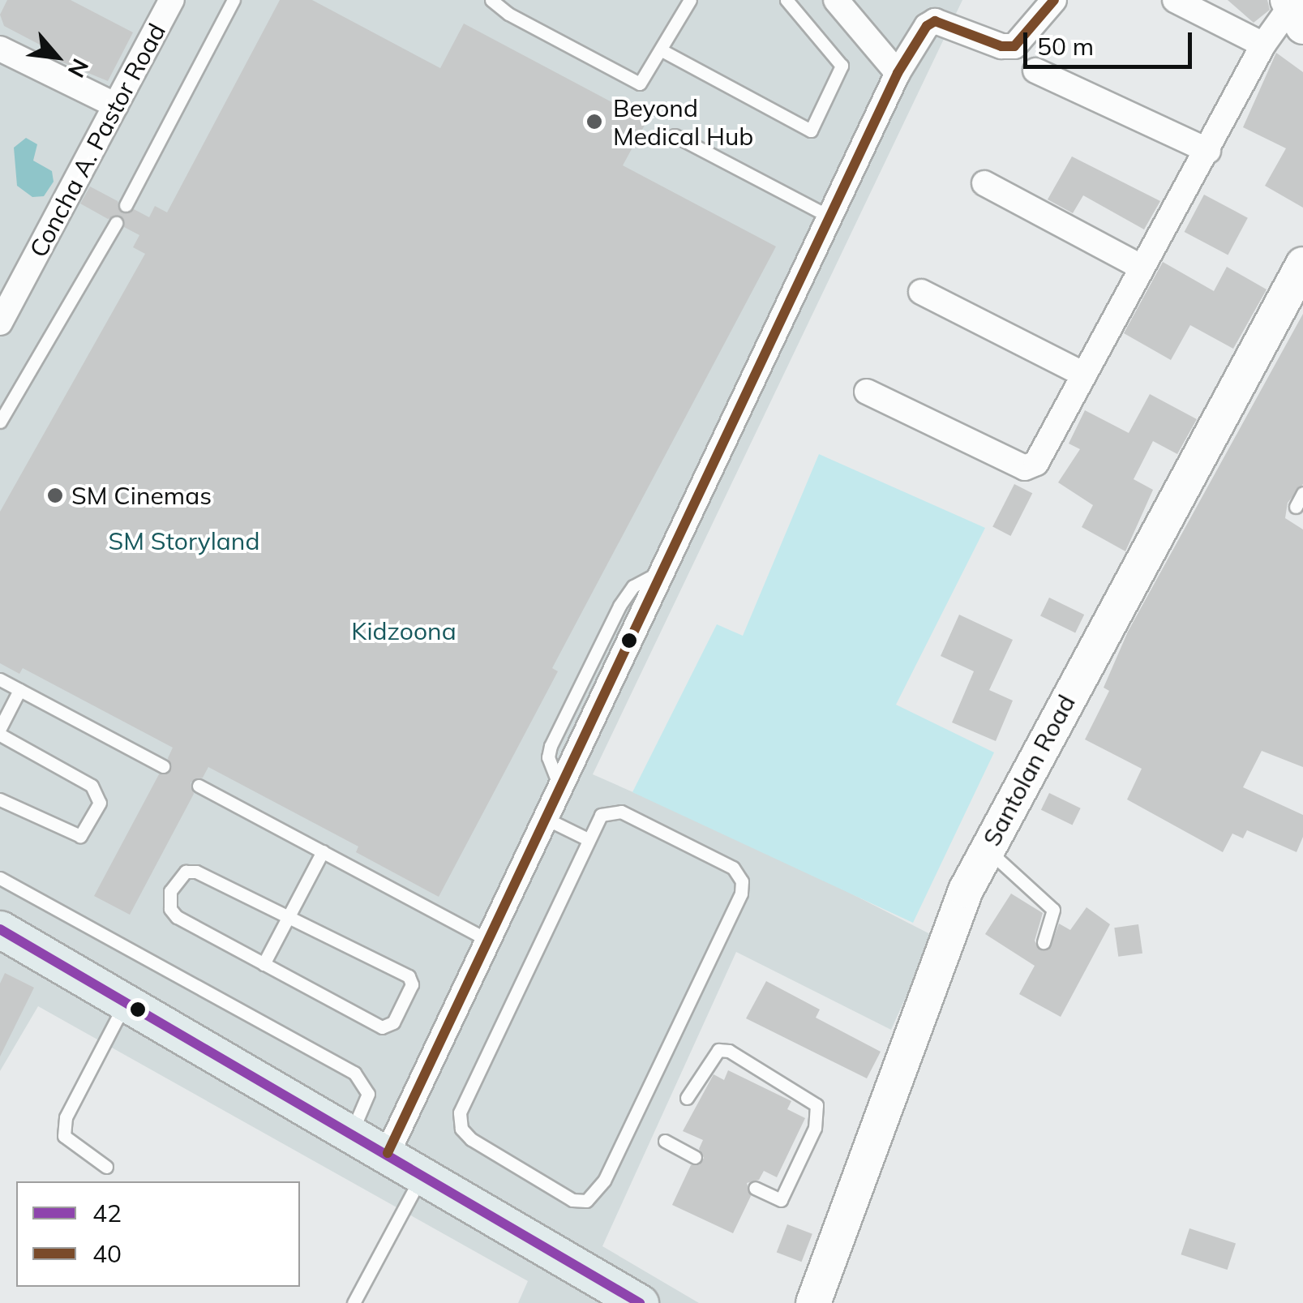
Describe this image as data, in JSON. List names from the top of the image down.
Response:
{
  "streets": {
    "street": ["Concha A. Pastor Road", "Santolan Road"]
  },
  "parks": ["SM Storyland", "Kidzoona"],
  "places": ["Beyond Medical Hub", "SM Cinemas"],
  "lines": ["transit line 40", "transit line 42"],
  "legend": ["42", "40"],
  "scale_bar": "50 m",
  "north": "bottom right"
}
